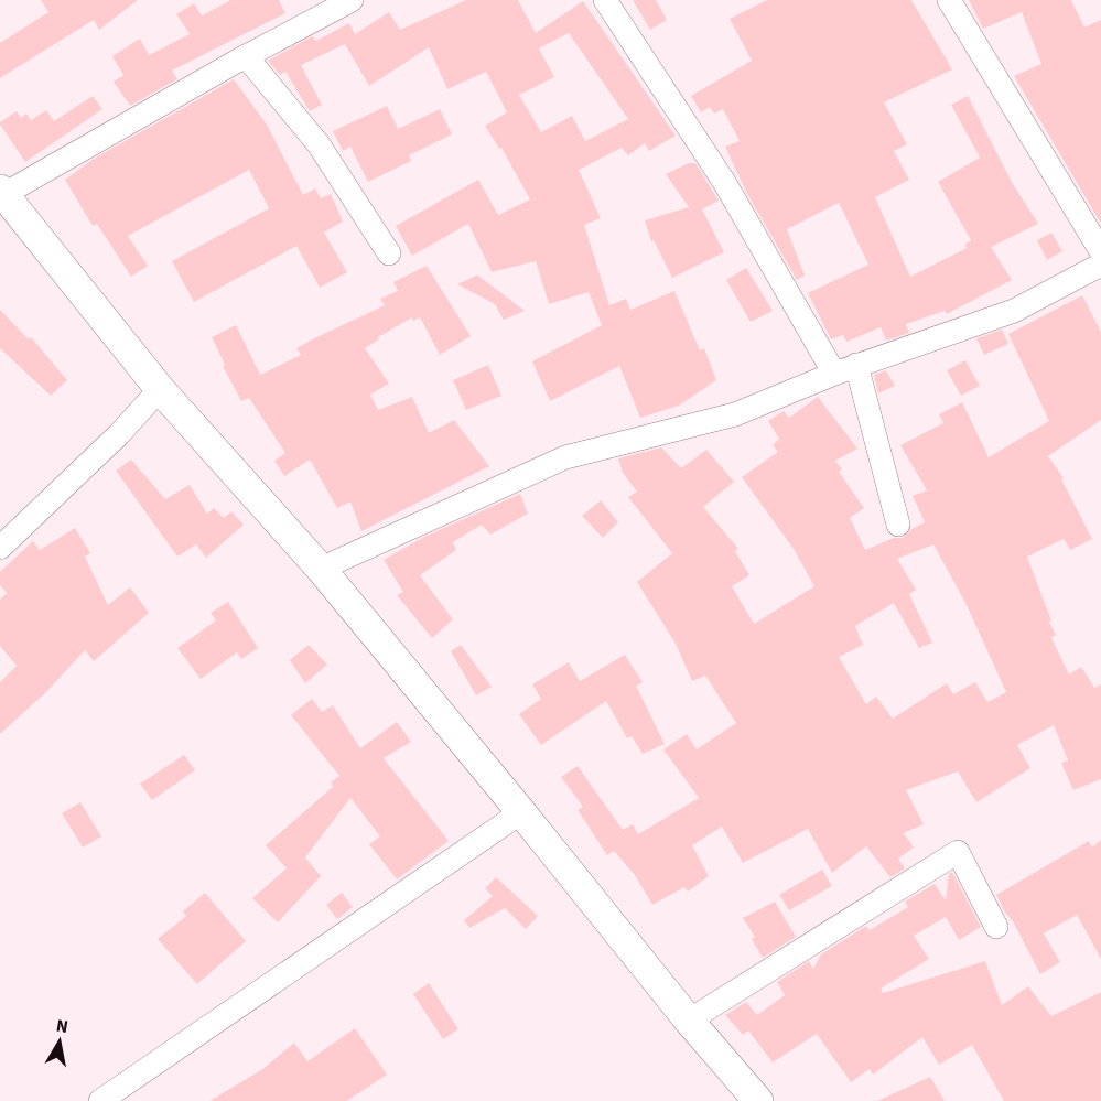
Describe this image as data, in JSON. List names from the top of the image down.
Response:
{
  "north": "top"
}
